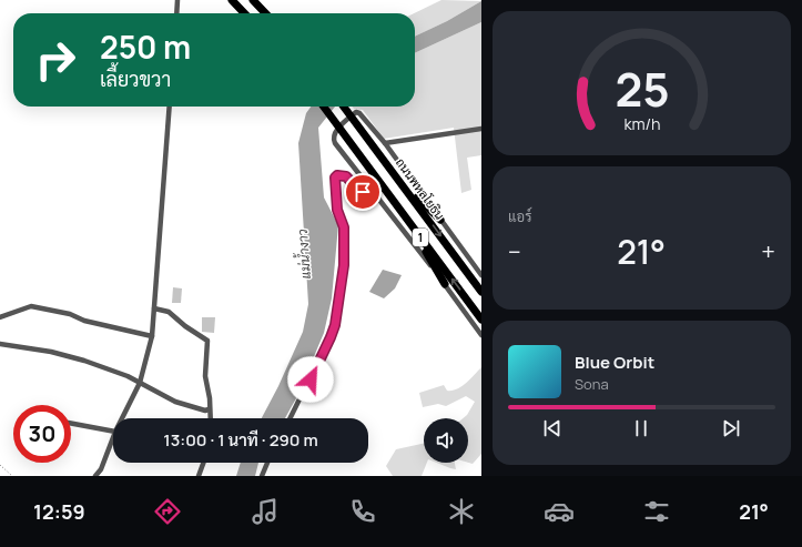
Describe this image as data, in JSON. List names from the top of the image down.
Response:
{
  "streets": {
    "highway": ["ถนนพหลโยธิน", "1"]
  },
  "water": ["แม่น้ำงาว"],
  "page": {
    "turn": ["250 m", "เลี้ยวขวา"],
    "tile": "แอร์",
    "heat": ["−", "21°", "+"],
    "song": ["Blue Orbit", "Sona"],
    "limit": "30",
    "trip": "13:00 · 1 นาที · 290 m",
    "tabs": ["12:59", "21°"],
    "gauge": ["25", "km/h"]
  }
}
